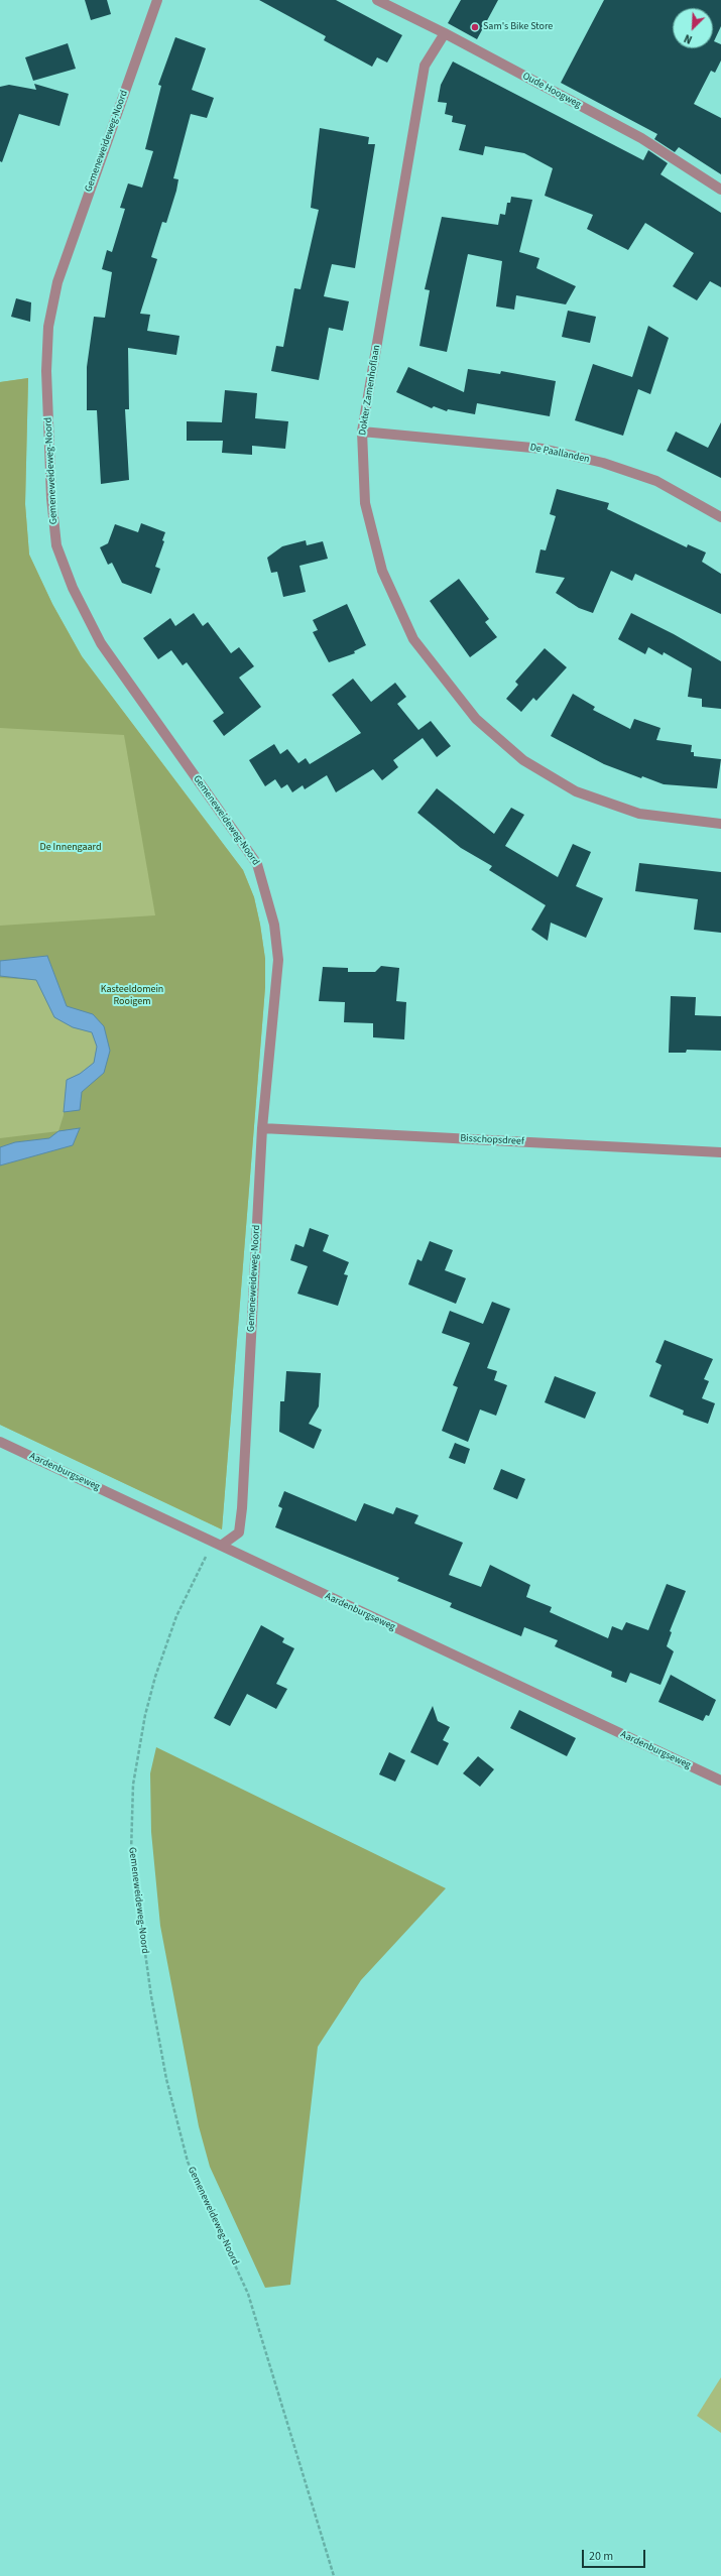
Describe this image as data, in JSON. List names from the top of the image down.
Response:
{
  "streets": {
    "street": [
      "Oude Hoogweg",
      "Gemeneweideweg-Noord",
      "Dokter Zamenhoflaan",
      "De Paallanden",
      "Bisschopsdreef",
      "Aardenburgseweg"
    ]
  },
  "crossings": [
    ["Oude Hoogweg", "Dokter Zamenhoflaan"],
    ["Gemeneweideweg-Noord", "Bisschopsdreef"],
    ["Gemeneweideweg-Noord", "Aardenburgseweg"],
    ["Dokter Zamenhoflaan", "De Paallanden"]
  ],
  "parks": ["De Innengaard", "Kasteeldomein Rooigem"],
  "places": ["Sam's Bike Store"],
  "scale_bar": "20 m",
  "north": "bottom left"
}
